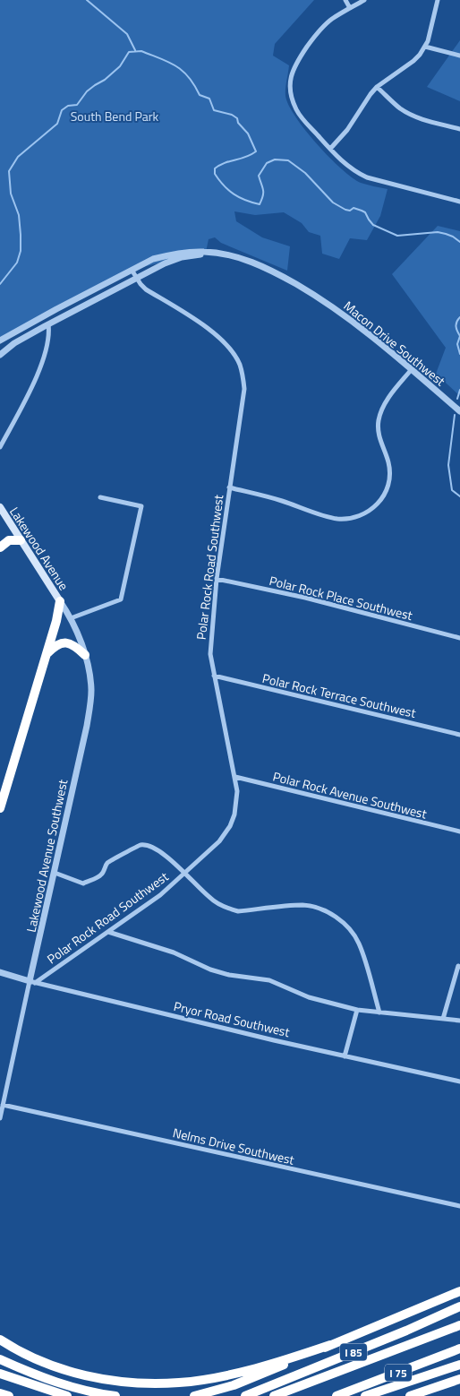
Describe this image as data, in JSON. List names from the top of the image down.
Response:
{
  "streets": {
    "highway": ["I 85", "I 75"],
    "main road": ["Lakewood Avenue"],
    "street": [
      "Macon Drive Southwest",
      "Polar Rock Road Southwest",
      "Polar Rock Place Southwest",
      "Polar Rock Terrace Southwest",
      "Polar Rock Avenue Southwest",
      "Lakewood Avenue Southwest",
      "Pryor Road Southwest",
      "Nelms Drive Southwest"
    ]
  },
  "crossings": [
    ["Macon Drive Southwest", "Polar Rock Road Southwest"],
    ["Lakewood Avenue", "Lakewood Avenue Southwest"],
    ["Polar Rock Road Southwest", "Polar Rock Place Southwest"],
    ["Polar Rock Road Southwest", "Polar Rock Terrace Southwest"],
    ["Polar Rock Road Southwest", "Polar Rock Avenue Southwest"],
    ["Polar Rock Road Southwest", "Lakewood Avenue Southwest"],
    ["Polar Rock Road Southwest", "Pryor Road Southwest"],
    ["Lakewood Avenue Southwest", "Pryor Road Southwest"],
    ["Lakewood Avenue Southwest", "Nelms Drive Southwest"]
  ],
  "parks": ["South Bend Park"]
}
